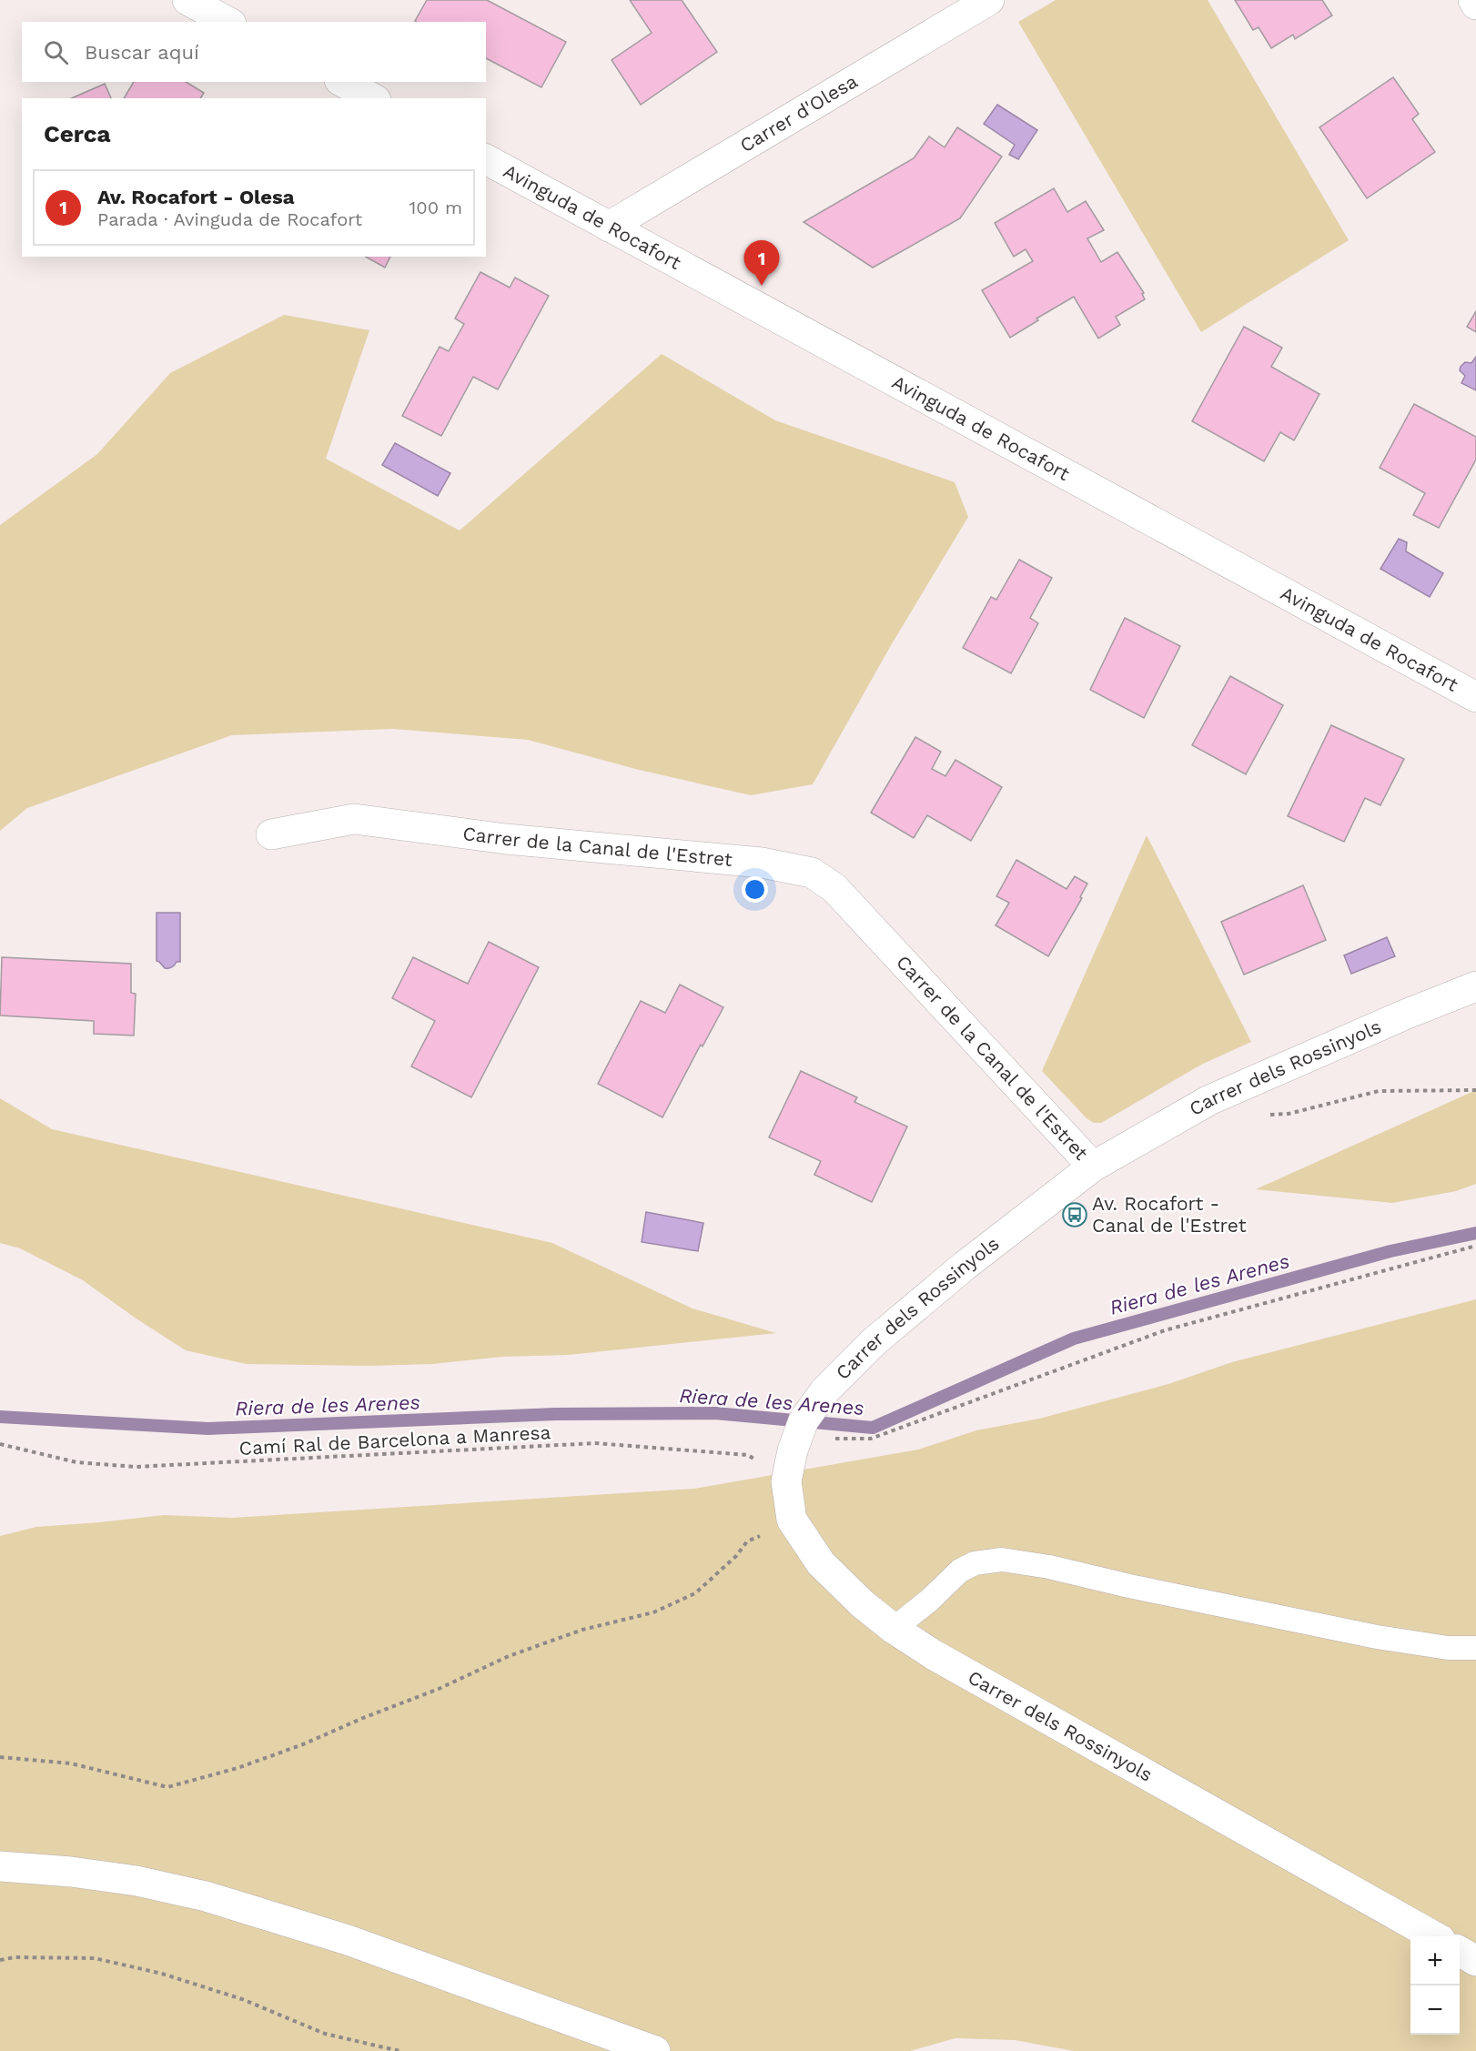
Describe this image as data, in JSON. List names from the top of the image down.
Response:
{
  "streets": {
    "street": [
      "Carrer d'Olesa",
      "Avinguda de Rocafort",
      "Carrer de la Canal de l'Estret",
      "Carrer dels Rossinyols"
    ],
    "path": ["Camí Ral de Barcelona a Manresa"]
  },
  "crossings": [
    ["Carrer d'Olesa", "Avinguda de Rocafort"],
    ["Carrer de la Canal de l'Estret", "Carrer dels Rossinyols"],
    ["Carrer dels Rossinyols", "Camí Ral de Barcelona a Manresa"]
  ],
  "water": ["Riera de les Arenes"],
  "places": {
    "bus stop": ["Av. Rocafort - Canal de l'Estret"]
  },
  "page": {
    "search": "Buscar aquí",
    "heading": "Cerca",
    "list": [
      {
        "mark": "1",
        "name": "Av. Rocafort - Olesa",
        "note": "Parada · Avinguda de Rocafort",
        "value": "100 m"
      }
    ],
    "pins": "1",
    "map_buttons": ["+", "−"]
  }
}
